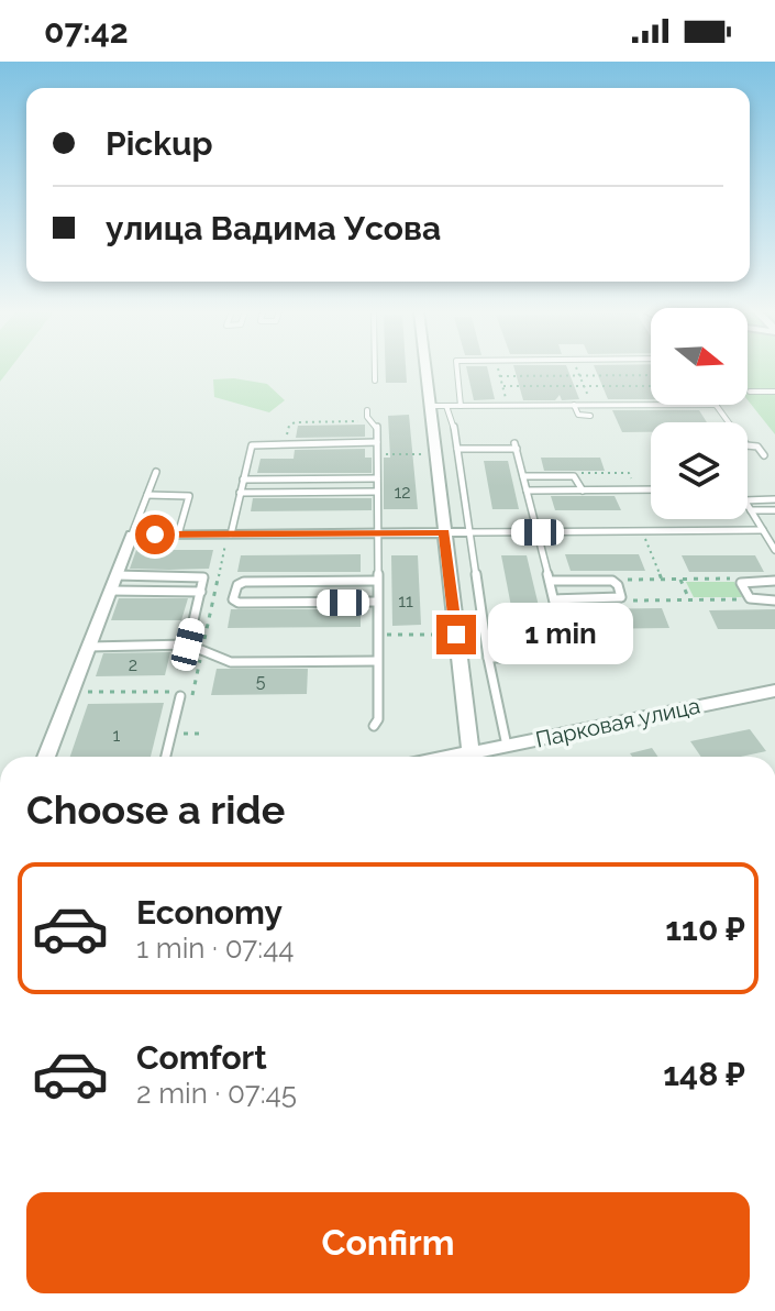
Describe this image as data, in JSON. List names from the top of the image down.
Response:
{
  "streets": {
    "street": ["Парковая улица"]
  },
  "house_numbers": [
    "12",
    "11",
    "2",
    "5",
    "1"
  ],
  "north": "right",
  "page": {
    "status": "07:42",
    "banner": ["Pickup", "улица Вадима Усова"],
    "bubble": "1 min",
    "heading": "Choose a ride",
    "list": [
      {
        "name": "Economy",
        "note": "1 min · 07:44",
        "value": "110 ₽"
      },
      {
        "name": "Comfort",
        "note": "2 min · 07:45",
        "value": "148 ₽"
      }
    ],
    "buttons": "Confirm"
  }
}
